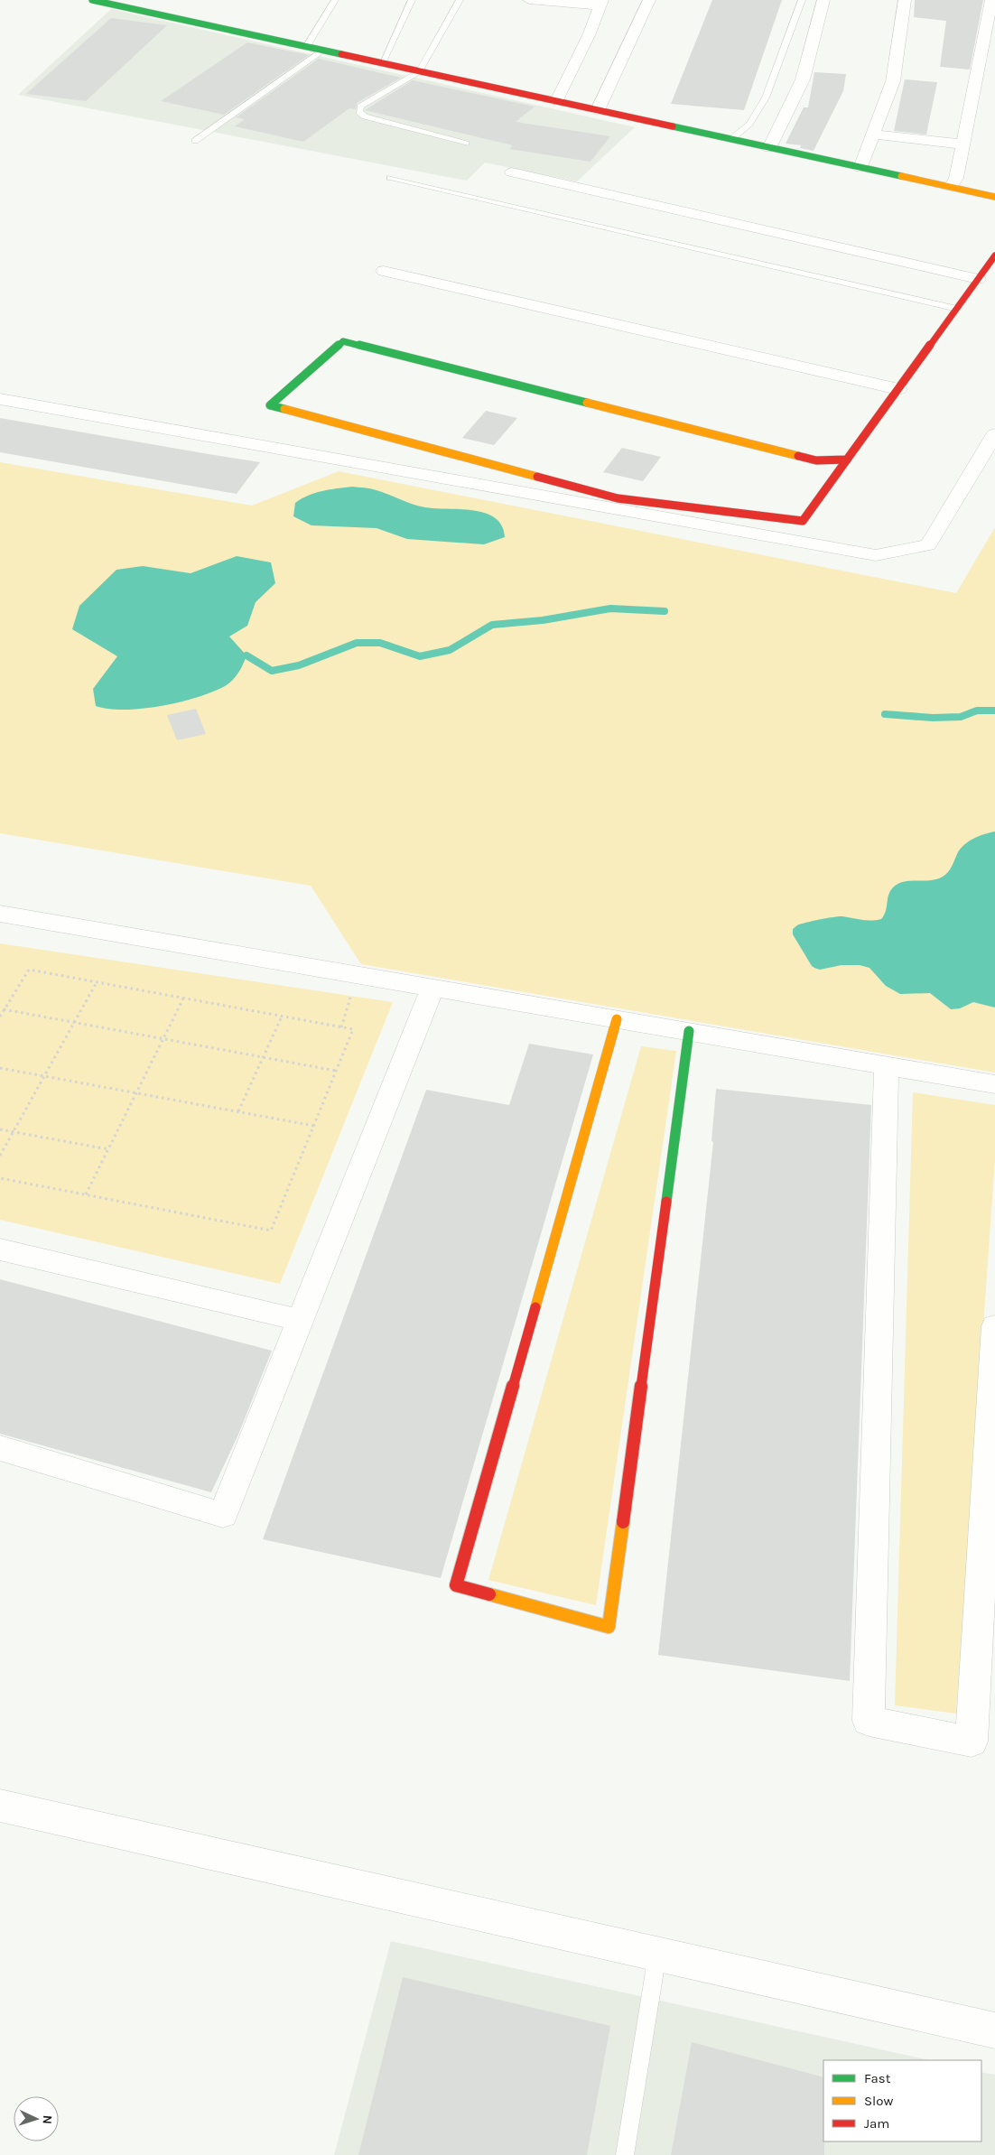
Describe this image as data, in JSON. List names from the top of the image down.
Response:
{
  "legend": ["Fast", "Slow", "Jam"],
  "north": "right"
}
